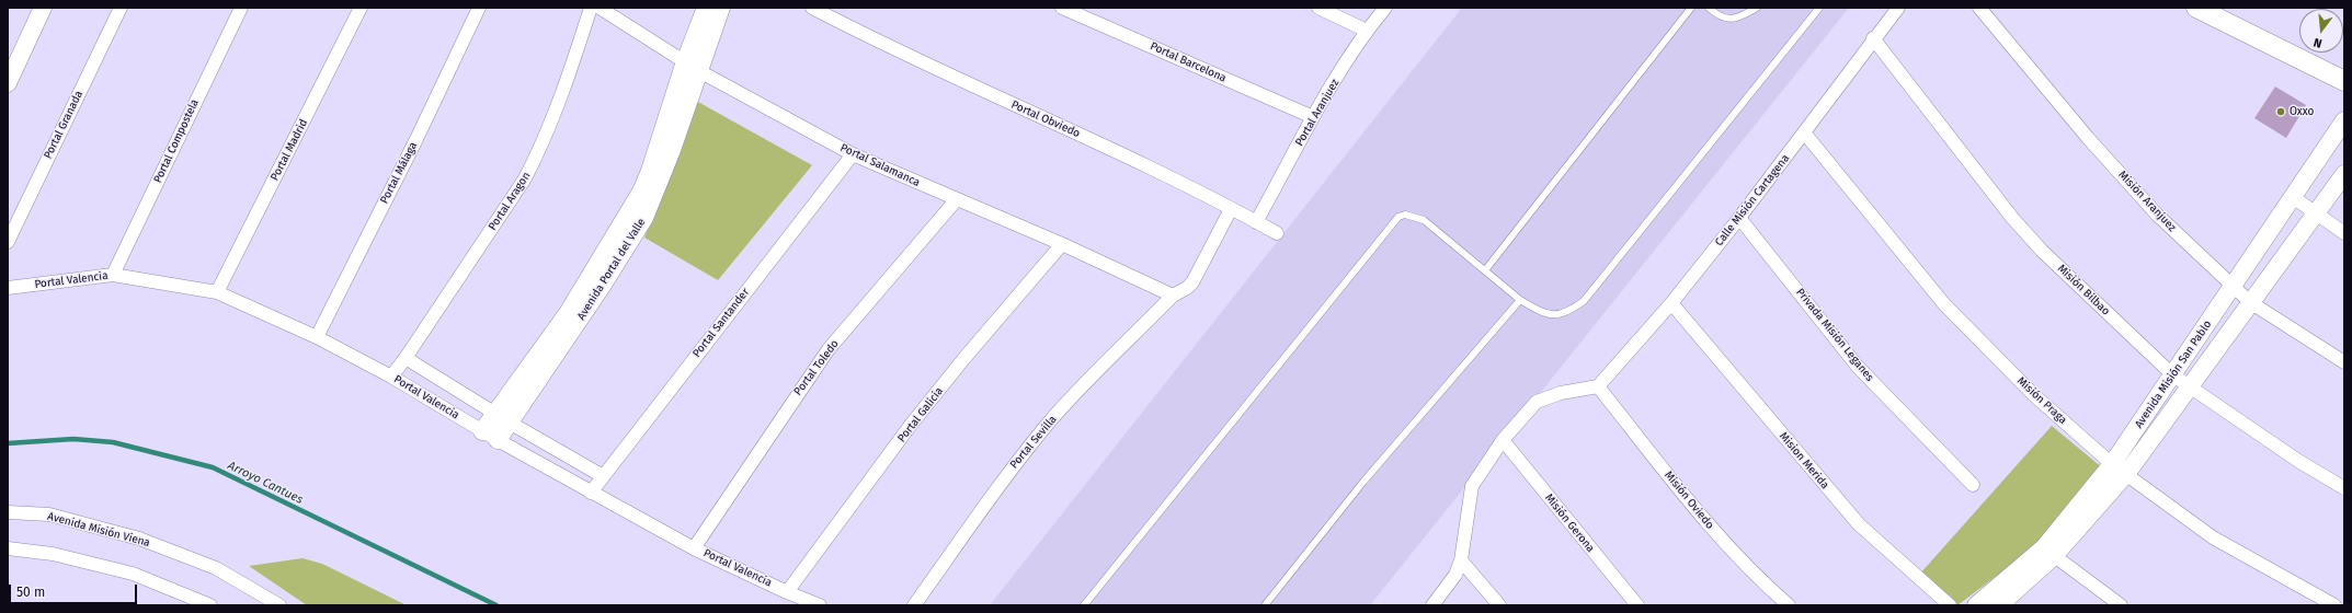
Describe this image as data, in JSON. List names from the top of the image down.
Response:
{
  "streets": {
    "street": [
      "Portal Barcelona",
      "Portal Aranjuez",
      "Portal Obviedo",
      "Portal Granada",
      "Portal Compostela",
      "Portal Madrid",
      "Portal Salamanca",
      "Portal Málaga",
      "Calle Misión Cartagena",
      "Portal Aragon",
      "Misión Aranjuez",
      "Avenida Portal del Valle",
      "Portal Valencia",
      "Misión Bilbao",
      "Portal Santander",
      "Privada Misión Leganes",
      "Portal Toledo",
      "Avenida Misión San Pablo",
      "Misión Praga",
      "Portal Galicia",
      "Portal Sevilla",
      "Mision Merida",
      "Misión Oviedo",
      "Misión Gerona",
      "Avenida Misión Viena"
    ]
  },
  "crossings": [
    ["Portal Barcelona", "Portal Aranjuez"],
    ["Portal Aranjuez", "Portal Obviedo"],
    ["Portal Obviedo", "Portal Sevilla"],
    ["Portal Compostela", "Portal Valencia"],
    ["Portal Madrid", "Portal Valencia"],
    ["Portal Salamanca", "Avenida Portal del Valle"],
    ["Portal Salamanca", "Portal Santander"],
    ["Portal Salamanca", "Portal Toledo"],
    ["Portal Salamanca", "Portal Galicia"],
    ["Portal Salamanca", "Portal Sevilla"],
    ["Portal Málaga", "Portal Valencia"],
    ["Calle Misión Cartagena", "Misión Bilbao"],
    ["Calle Misión Cartagena", "Privada Misión Leganes"],
    ["Calle Misión Cartagena", "Misión Praga"],
    ["Calle Misión Cartagena", "Mision Merida"],
    ["Calle Misión Cartagena", "Misión Oviedo"],
    ["Portal Aragon", "Portal Valencia"],
    ["Misión Aranjuez", "Avenida Misión San Pablo"],
    ["Avenida Portal del Valle", "Portal Valencia"],
    ["Portal Valencia", "Portal Santander"],
    ["Portal Valencia", "Portal Toledo"],
    ["Portal Valencia", "Portal Galicia"],
    ["Misión Bilbao", "Avenida Misión San Pablo"],
    ["Avenida Misión San Pablo", "Misión Praga"]
  ],
  "water": ["Arroyo Cantues"],
  "places": ["Oxxo"],
  "scale_bar": "50 m",
  "north": "bottom"
}
